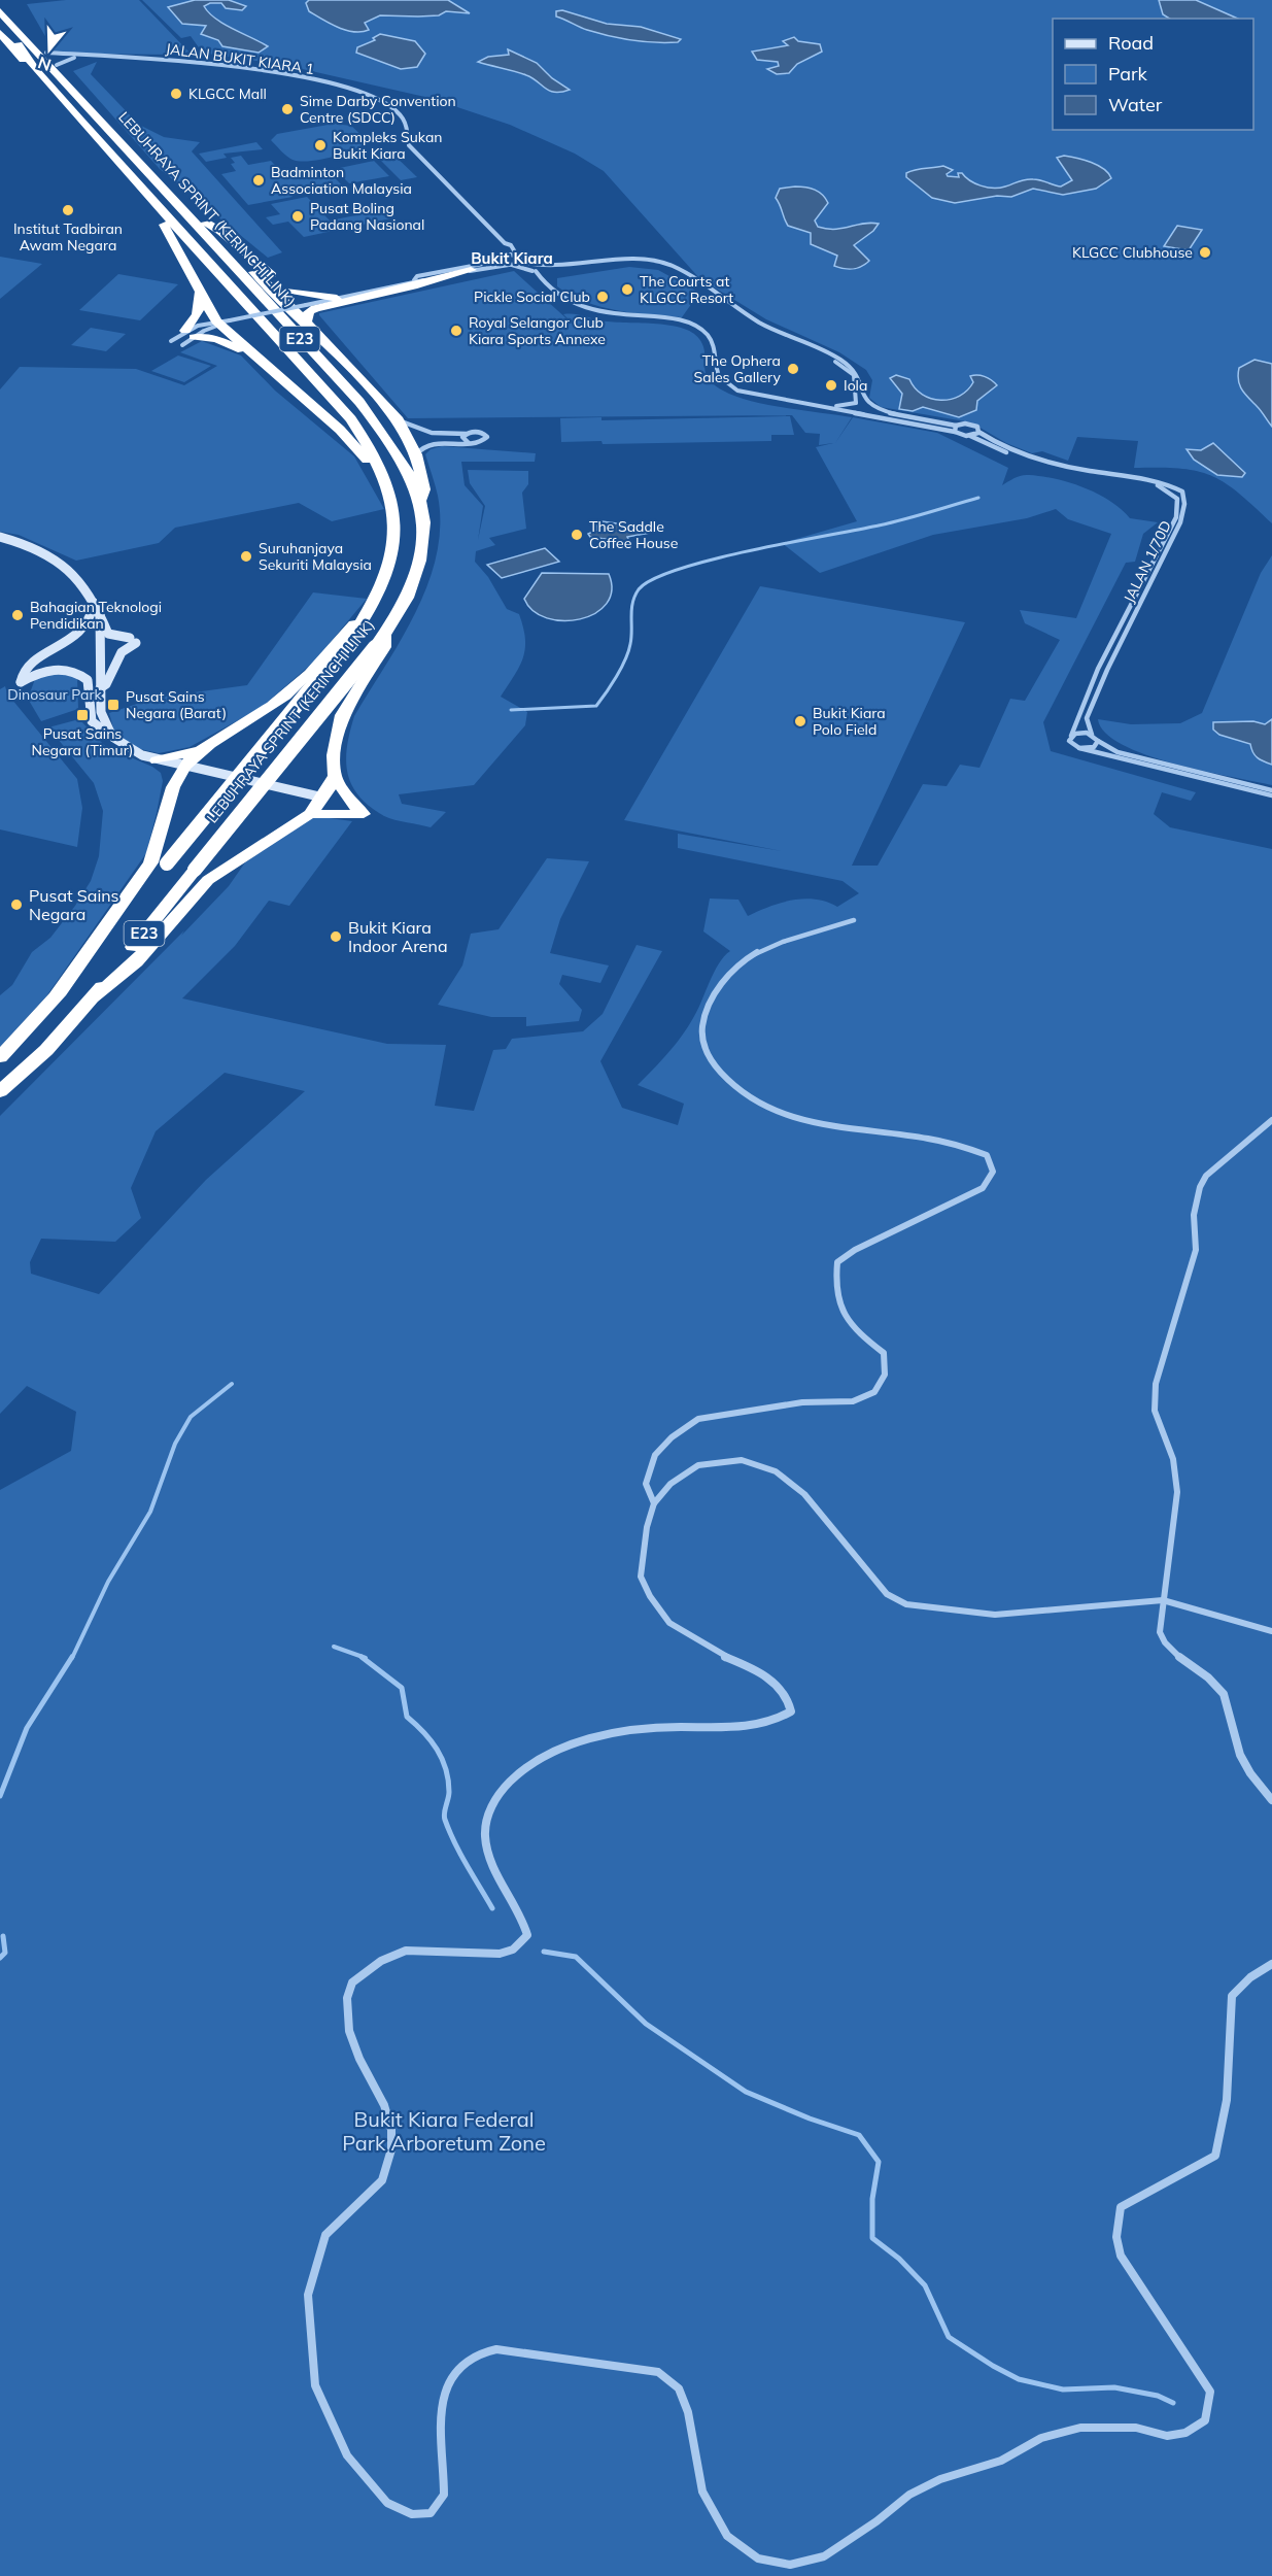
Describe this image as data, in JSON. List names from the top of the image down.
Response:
{
  "streets": {
    "highway": ["LEBUHRAYA SPRINT (KERINCHI LINK)", "E23"],
    "street": ["JALAN BUKIT KIARA 1", "JALAN 1/70D"]
  },
  "districts": ["Bukit Kiara"],
  "parks": ["Dinosaur Park", "Bukit Kiara Federal Park Arboretum Zone"],
  "places": {
    "other": [
      "KLGCC Mall",
      "Sime Darby Convention Centre (SDCC)",
      "Kompleks Sukan Bukit Kiara",
      "Badminton Association Malaysia",
      "Institut Tadbiran Awam Negara",
      "Pusat Boling Padang Nasional",
      "KLGCC Clubhouse",
      "The Courts at KLGCC Resort",
      "Pickle Social Club",
      "Royal Selangor Club Kiara Sports Annexe",
      "The Ophera Sales Gallery",
      "Iola",
      "The Saddle Coffee House",
      "Suruhanjaya Sekuriti Malaysia",
      "Bahagian Teknologi Pendidikan",
      "Bukit Kiara Polo Field",
      "Pusat Sains Negara",
      "Bukit Kiara Indoor Arena"
    ],
    "transit": ["Pusat Sains Negara (Barat)", "Pusat Sains Negara (Timur)"]
  },
  "legend": ["Road", "Park", "Water"],
  "north": "bottom"
}
